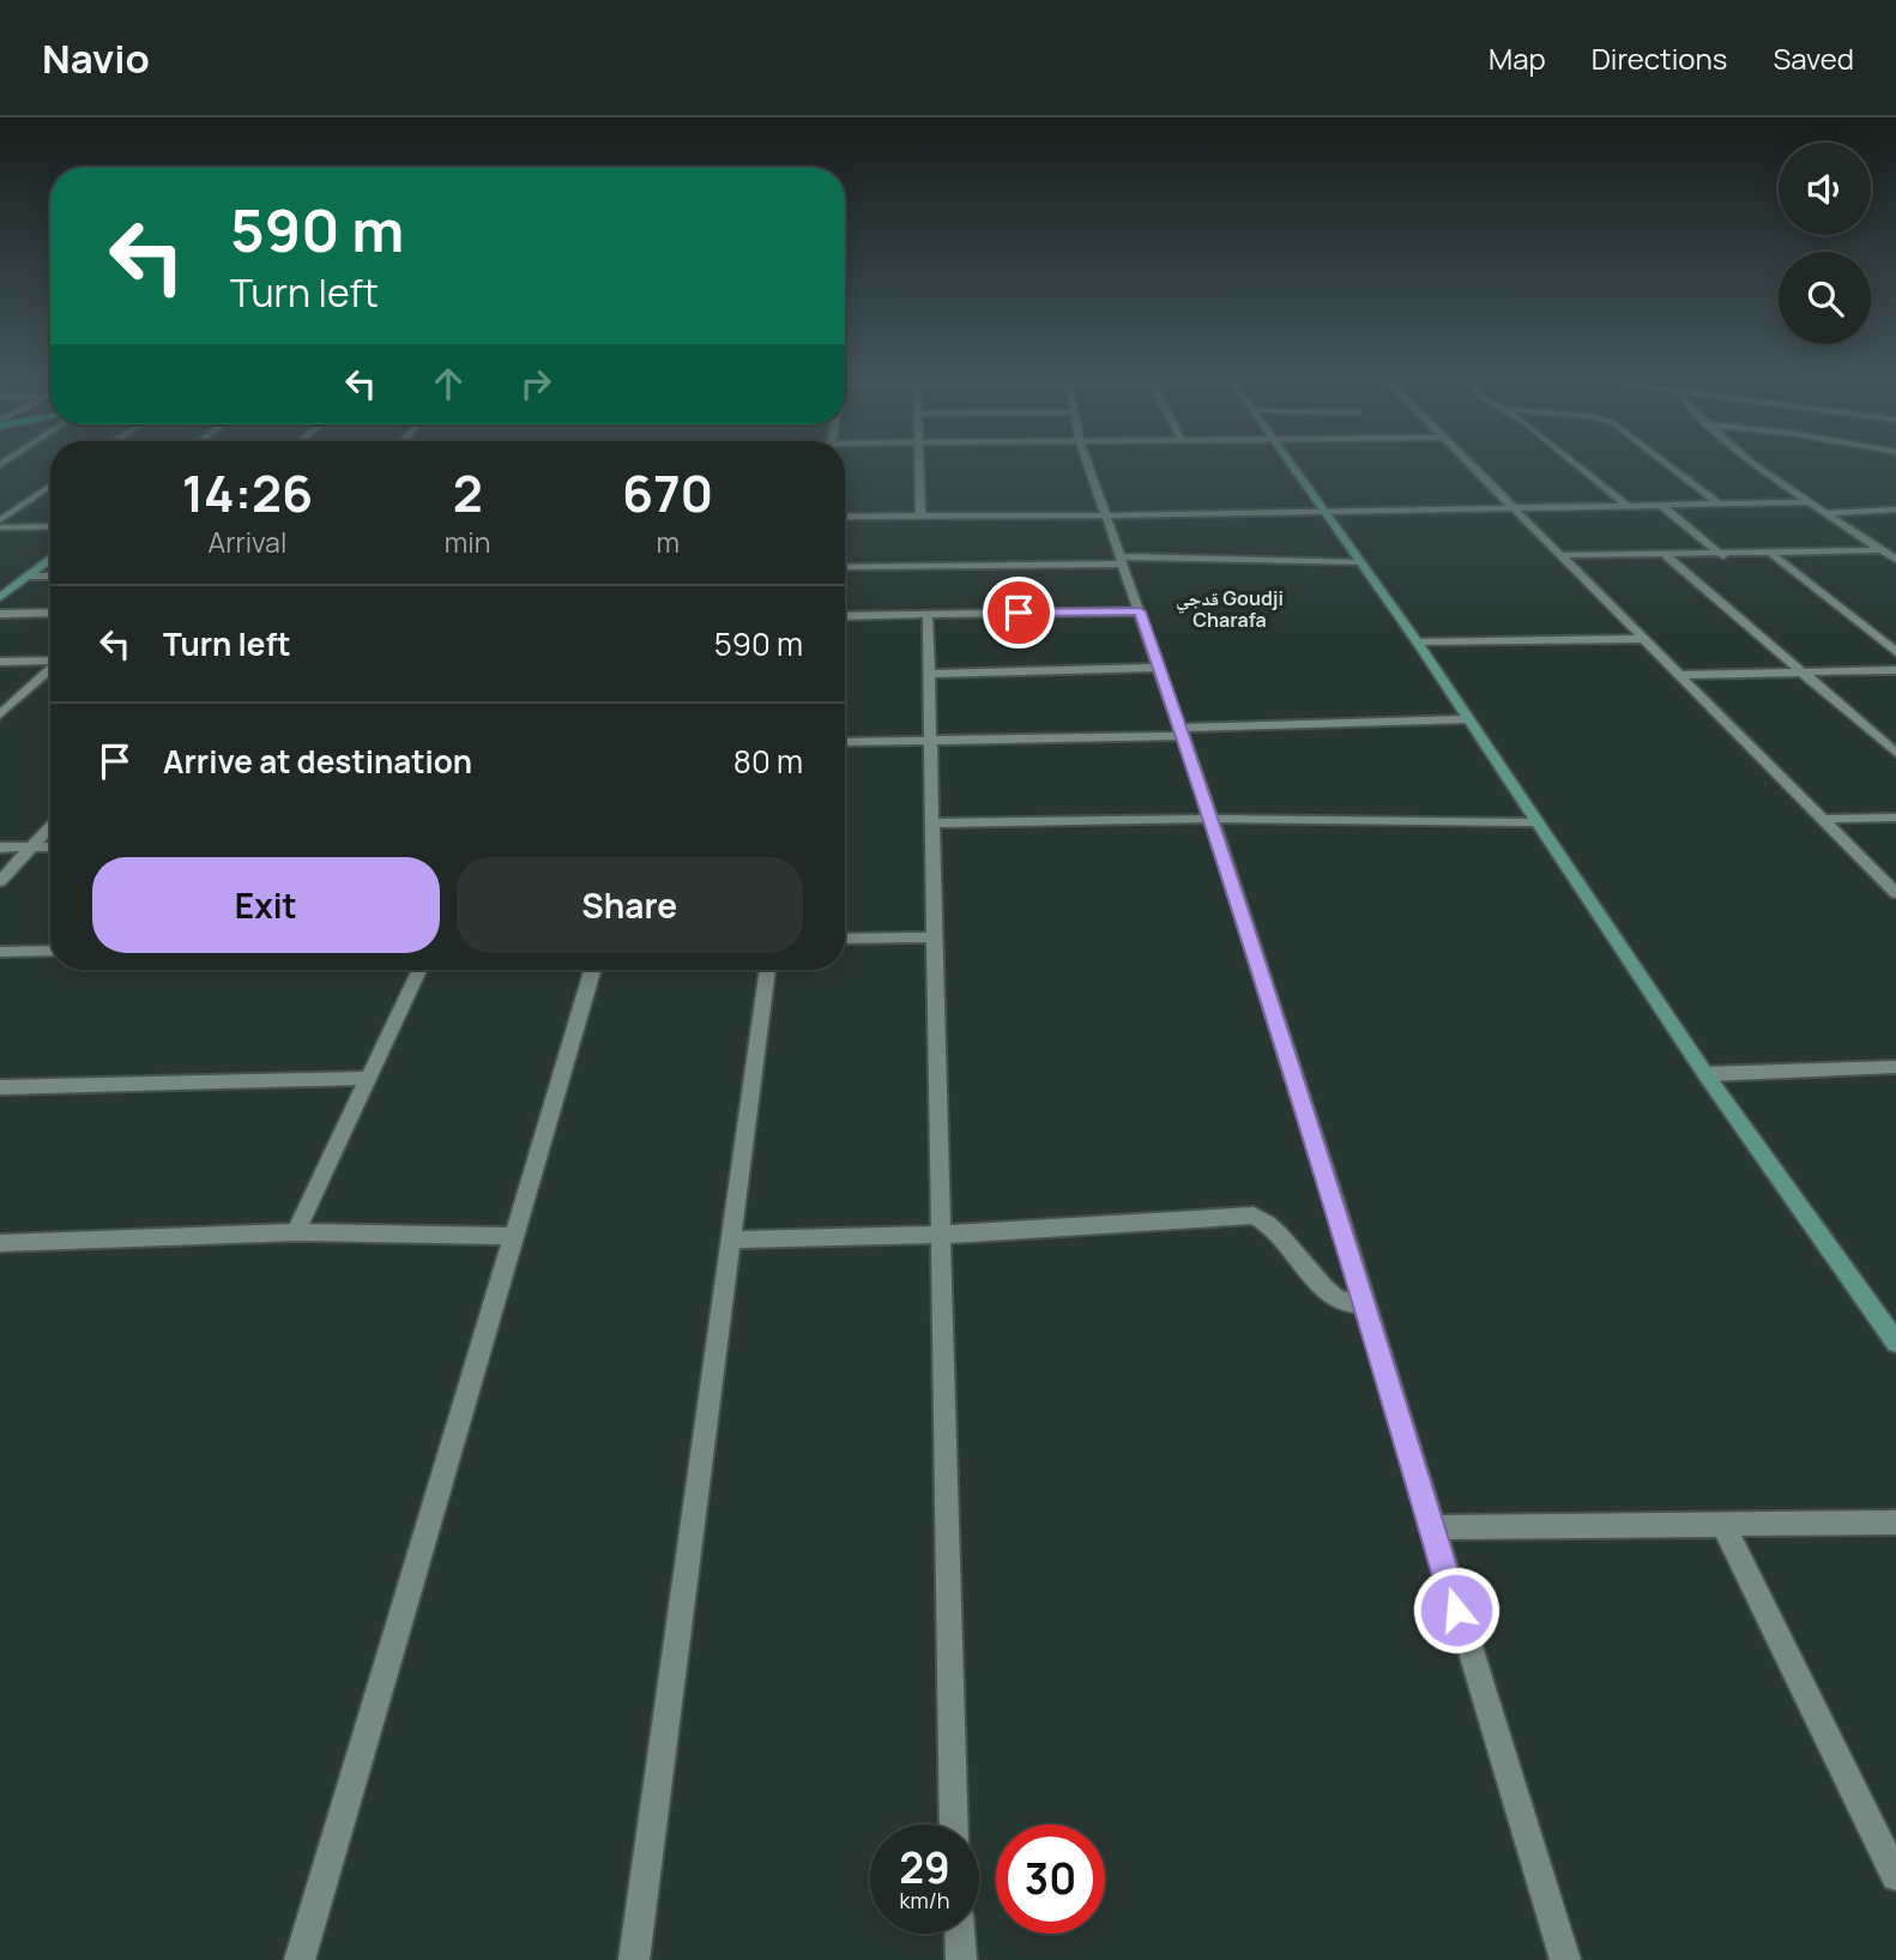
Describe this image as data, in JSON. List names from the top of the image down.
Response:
{
  "districts": ["قدجي Goudji Charafa"],
  "page": {
    "header": "Navio",
    "nav": ["Map", "Directions", "Saved"],
    "turn": ["590 m", "Turn left"],
    "eta": [
      "14:26",
      "Arrival",
      "2",
      "min",
      "670",
      "m"
    ],
    "list": [
      {
        "name": "Turn left",
        "value": "590 m"
      },
      {
        "name": "Arrive at destination",
        "value": "80 m"
      }
    ],
    "buttons": ["Exit", "Share"],
    "speed": "29 km/h",
    "limit": "30"
  }
}
